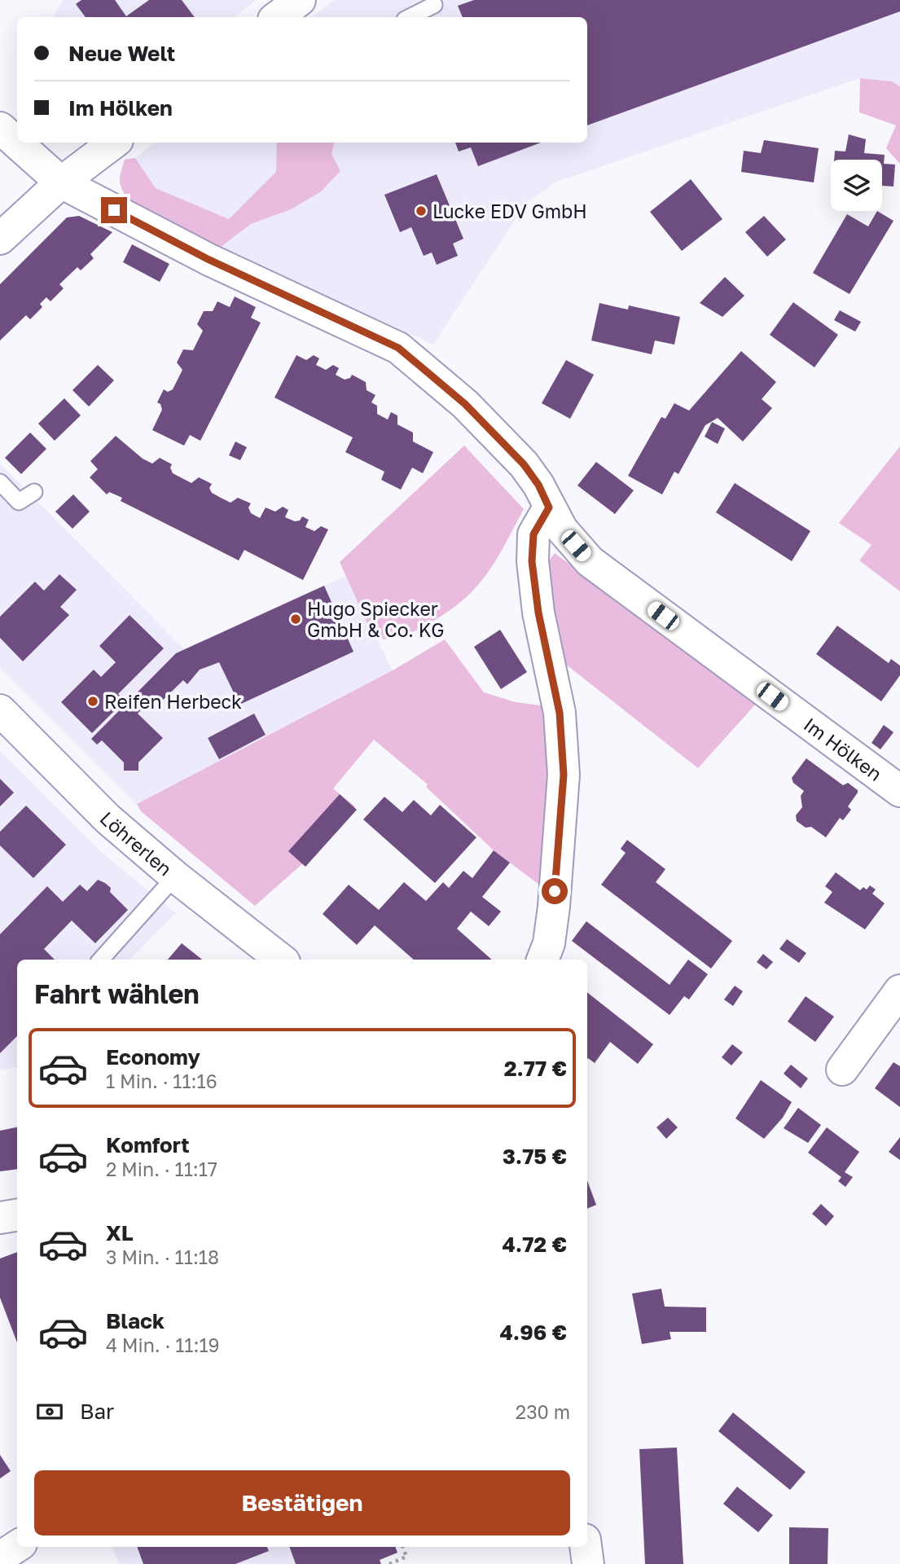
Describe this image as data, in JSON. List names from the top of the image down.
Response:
{
  "streets": {
    "street": ["Im Hölken", "Löhrerlen"]
  },
  "places": ["Lucke EDV GmbH", "Hugo Spiecker GmbH & Co. KG", "Reifen Herbeck"],
  "page": {
    "banner": ["Neue Welt", "Im Hölken"],
    "heading": "Fahrt wählen",
    "list": [
      {
        "name": "Economy",
        "note": "1 Min. · 11:16",
        "value": "2.77 €"
      },
      {
        "name": "Komfort",
        "note": "2 Min. · 11:17",
        "value": "3.75 €"
      },
      {
        "name": "XL",
        "note": "3 Min. · 11:18",
        "value": "4.72 €"
      },
      {
        "name": "Black",
        "note": "4 Min. · 11:19",
        "value": "4.96 €"
      }
    ],
    "pay": ["Bar", "230 m"],
    "buttons": "Bestätigen"
  }
}
